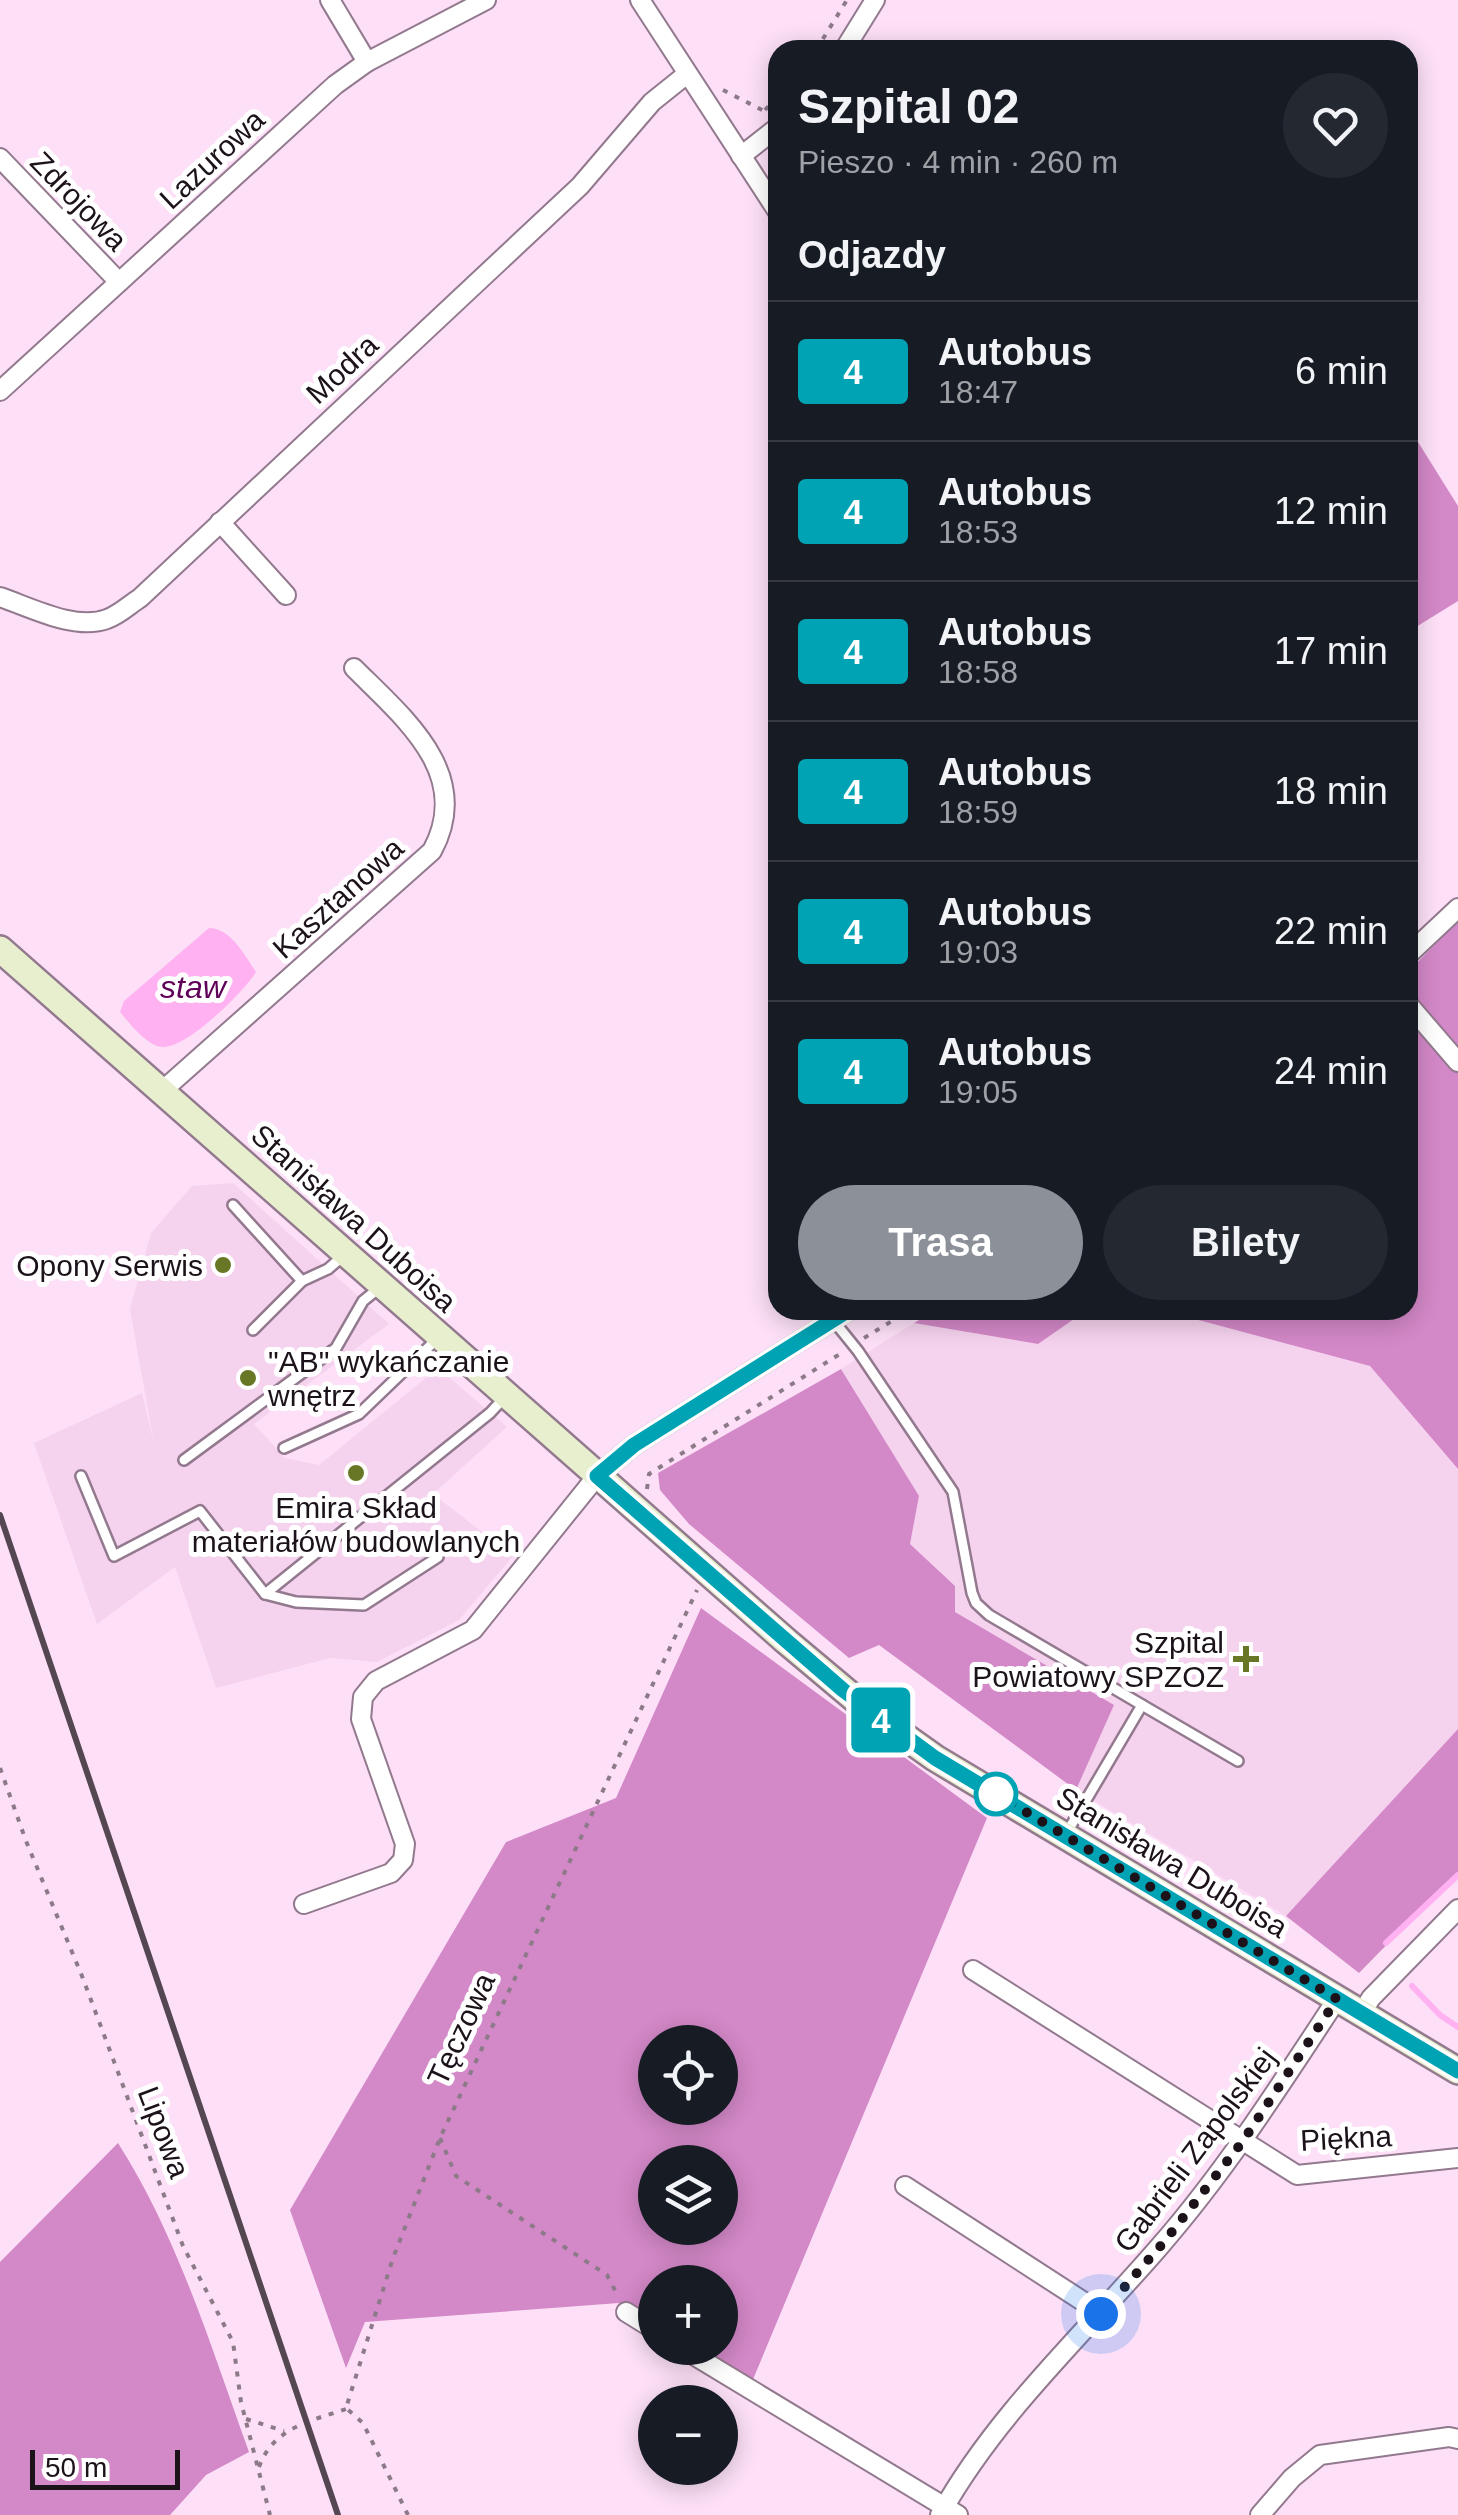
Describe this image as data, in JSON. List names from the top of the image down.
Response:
{
  "streets": {
    "street": [
      "Lazurowa",
      "Zdrojowa",
      "Modra",
      "Kasztanowa",
      "Stanisława Duboisa",
      "Piękna",
      "Gabrieli Zapolskiej"
    ],
    "path": ["Tęczowa", "Lipowa"]
  },
  "crossings": [
    ["Lazurowa", "Zdrojowa"],
    ["Kasztanowa", "Stanisława Duboisa"],
    ["Stanisława Duboisa", "Tęczowa"],
    ["Stanisława Duboisa", "Gabrieli Zapolskiej"],
    ["Piękna", "Gabrieli Zapolskiej"]
  ],
  "water": ["staw"],
  "places": {
    "other": ["Opony Serwis", "\"AB\" wykańczanie wnętrz", "Emira Skład materiałów budowlanych"],
    "health": ["Szpital Powiatowy SPZOZ"]
  },
  "lines": ["bus line 4"],
  "scale_bar": "50 m",
  "page": {
    "on_map": "4",
    "heading": [
      ["Szpital 02", "Pieszo · 4 min · 260 m"],
      "Odjazdy"
    ],
    "list": [
      {
        "mark": "4",
        "name": "Autobus",
        "note": "18:47",
        "value": "6 min"
      },
      {
        "mark": "4",
        "name": "Autobus",
        "note": "18:53",
        "value": "12 min"
      },
      {
        "mark": "4",
        "name": "Autobus",
        "note": "18:58",
        "value": "17 min"
      },
      {
        "mark": "4",
        "name": "Autobus",
        "note": "18:59",
        "value": "18 min"
      },
      {
        "mark": "4",
        "name": "Autobus",
        "note": "19:03",
        "value": "22 min"
      },
      {
        "mark": "4",
        "name": "Autobus",
        "note": "19:05",
        "value": "24 min"
      }
    ],
    "buttons": ["Trasa", "Bilety"],
    "map_buttons": ["+", "−"],
    "scale": "50 m"
  }
}
